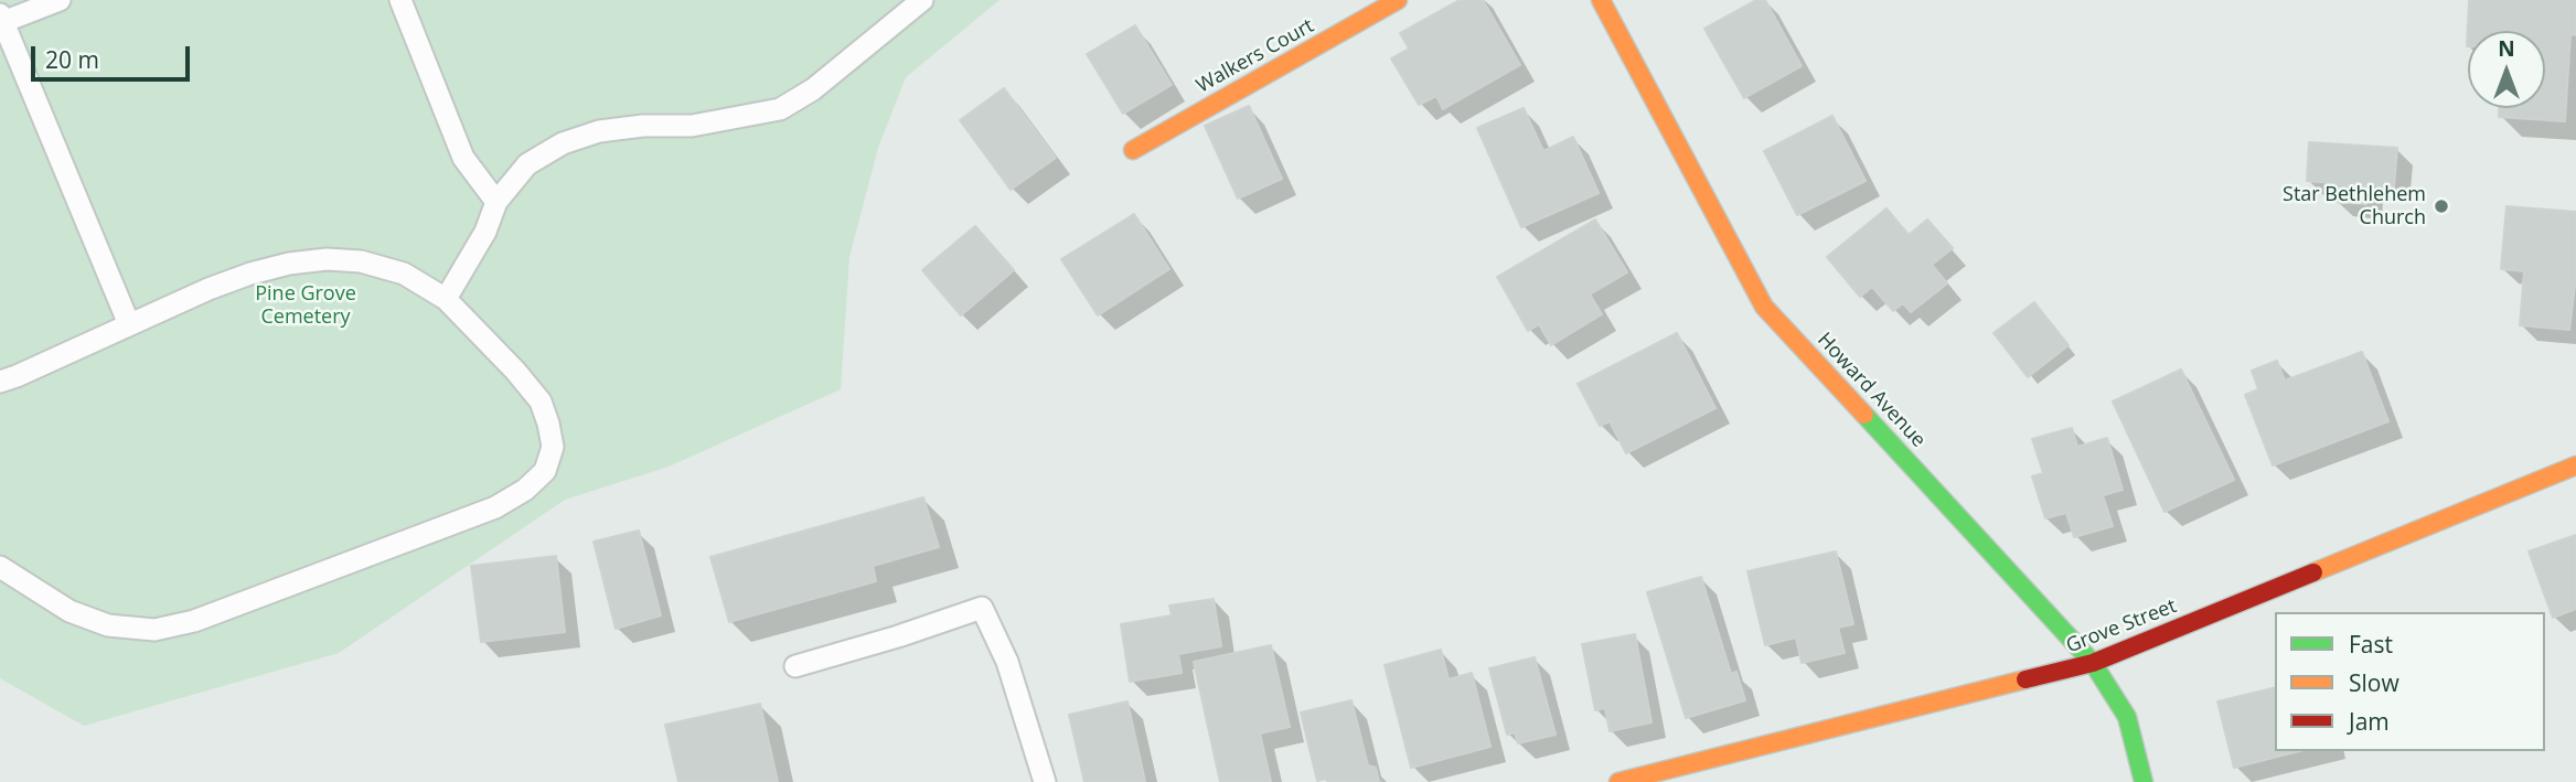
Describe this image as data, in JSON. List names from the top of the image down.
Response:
{
  "streets": {
    "street": ["Walkers Court", "Howard Avenue", "Grove Street"]
  },
  "crossings": [
    ["Howard Avenue", "Grove Street"]
  ],
  "parks": ["Pine Grove Cemetery"],
  "places": ["Star Bethlehem Church"],
  "legend": ["Fast", "Slow", "Jam"],
  "scale_bar": "20 m",
  "north": "top"
}
